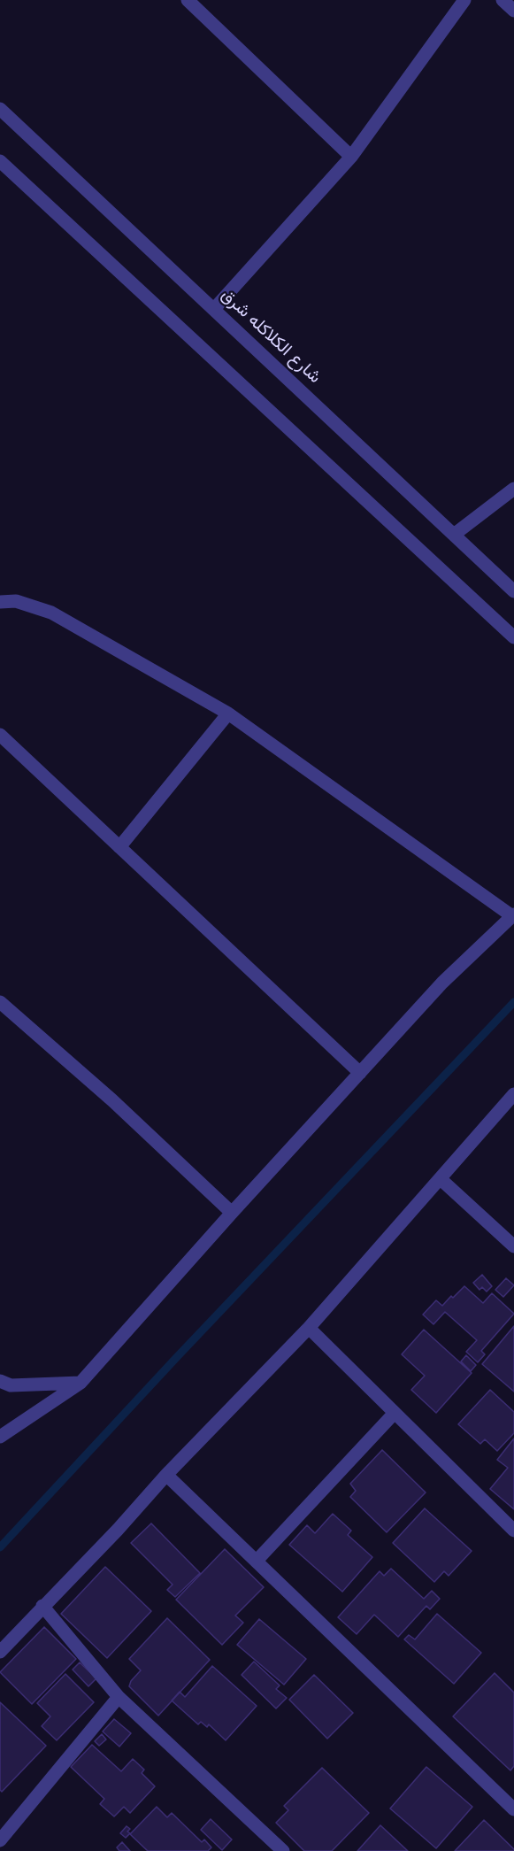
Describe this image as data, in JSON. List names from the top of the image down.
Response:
{
  "streets": {
    "street": ["شارع الكلاكله شرق"]
  }
}
